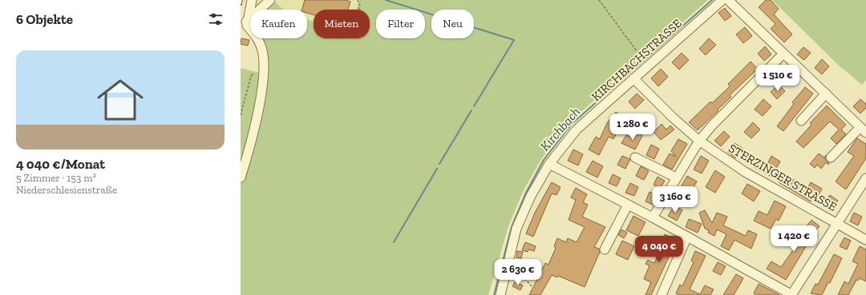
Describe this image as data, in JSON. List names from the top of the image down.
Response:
{
  "streets": {
    "street": ["KIRCHBACHSTRASSE", "STERZINGER STRASSE"]
  },
  "crossings": [
    ["KIRCHBACHSTRASSE", "STERZINGER STRASSE"]
  ],
  "water": ["Kirchbach"],
  "page": {
    "heading": "6 Objekte",
    "chip": [
      "Kaufen",
      "Mieten",
      "Filter",
      "Neu"
    ],
    "list": [
      {
        "name": "4 040 €/Monat",
        "note": "5 Zimmer · 153 m² · Niederschlesienstraße"
      }
    ],
    "price": [
      "1 510 €",
      "1 280 €",
      "3 160 €",
      "1 420 €",
      "4 040 €",
      "2 630 €"
    ]
  }
}
